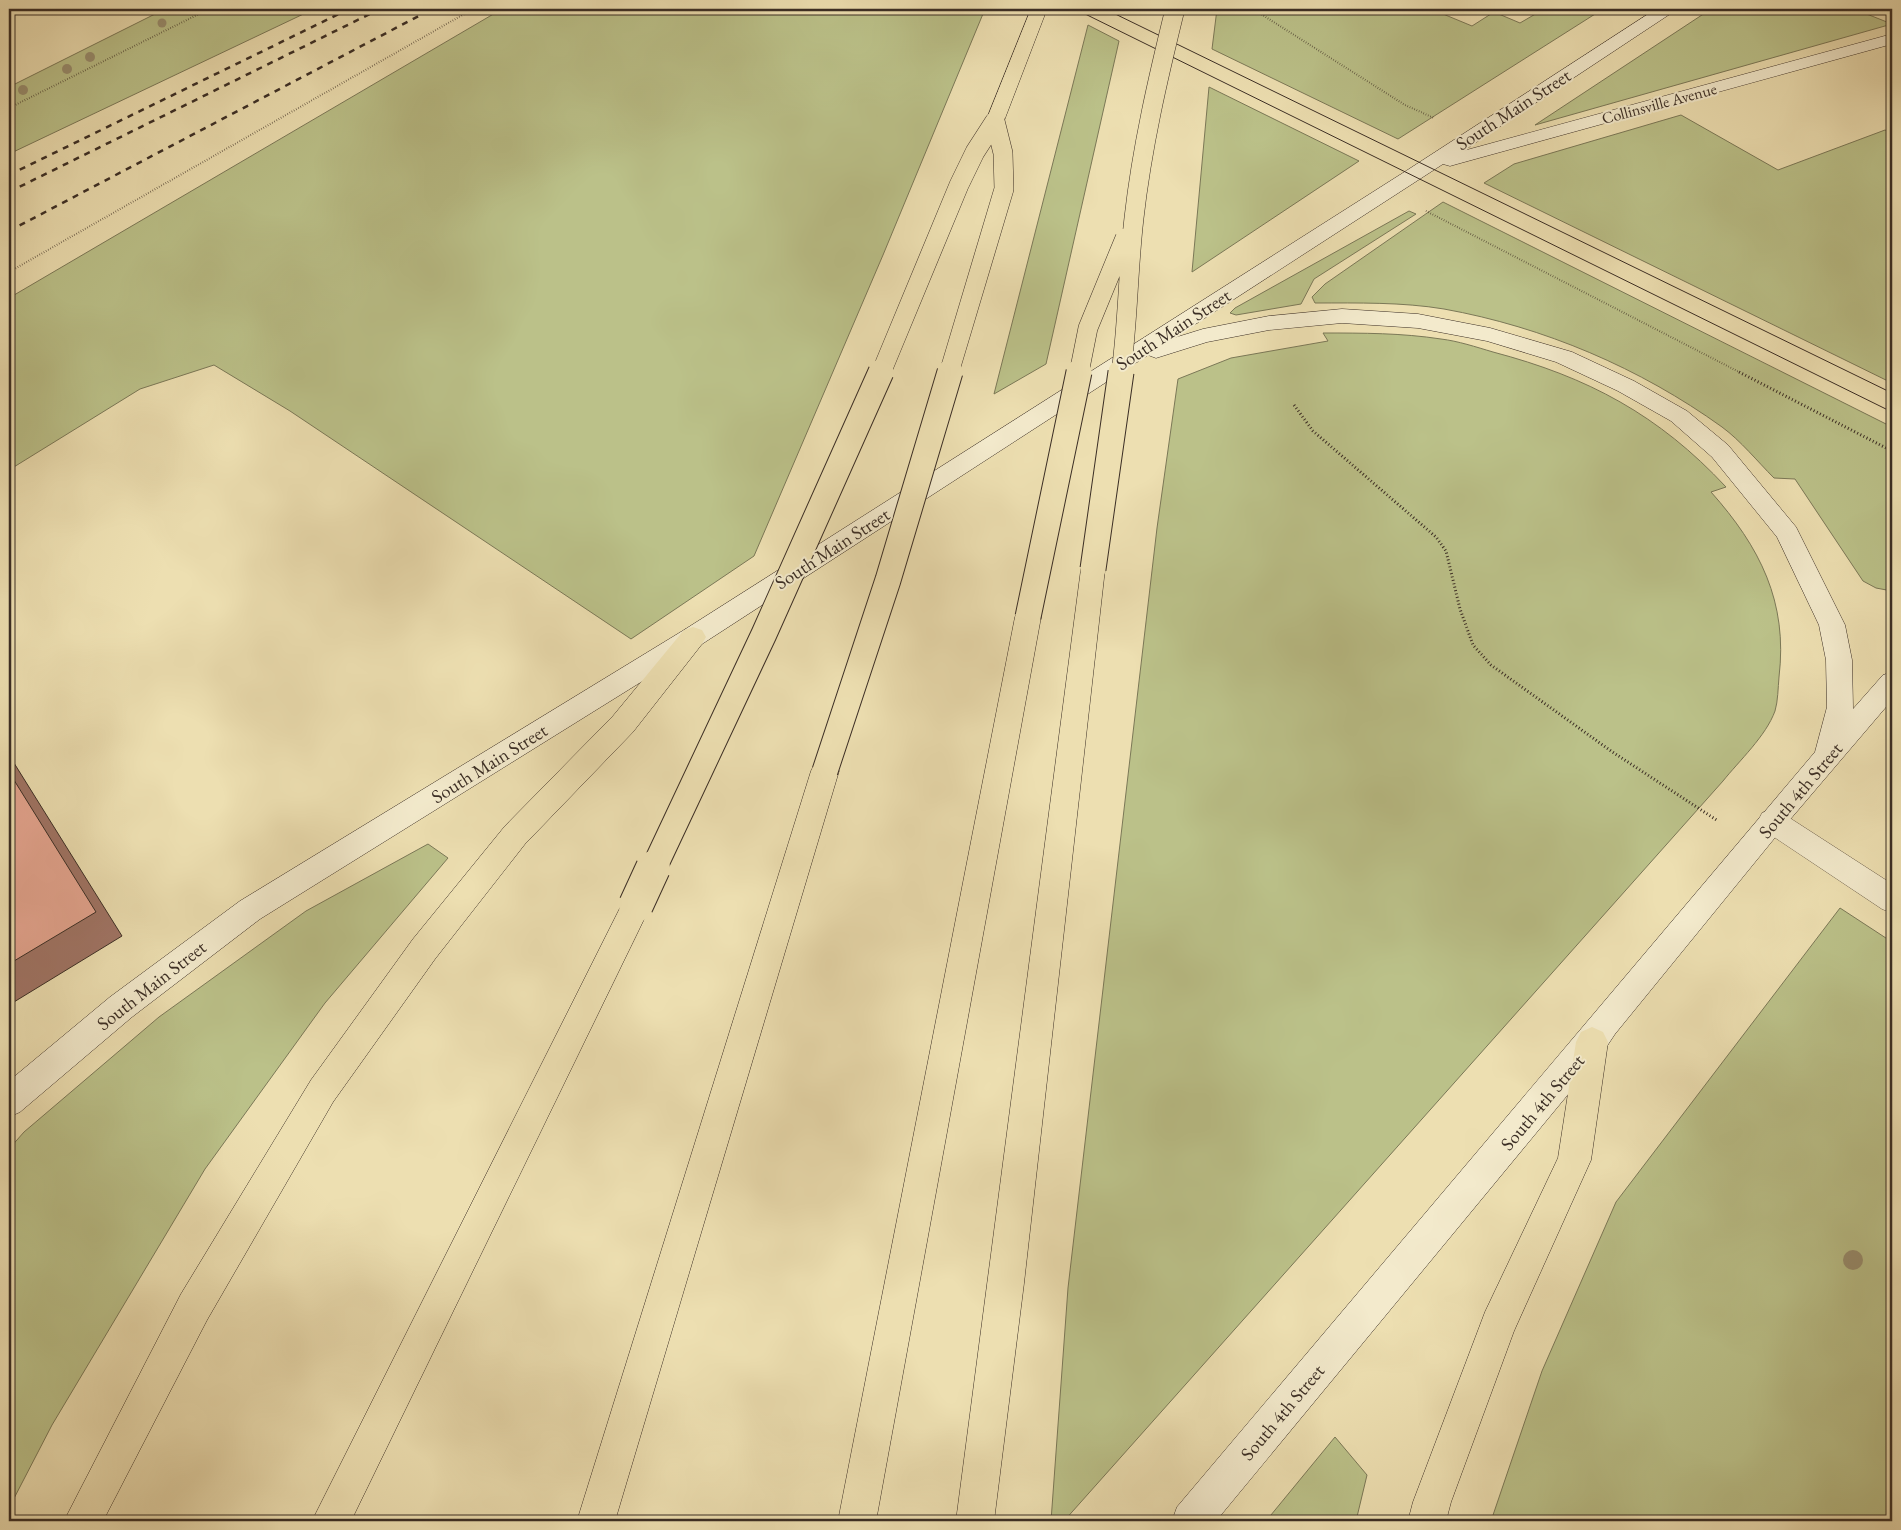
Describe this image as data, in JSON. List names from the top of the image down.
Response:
{
  "streets": {
    "main road": ["Collinsville Avenue", "South Main Street", "South 4th Street"]
  },
  "crossings": [
    ["Collinsville Avenue", "South Main Street"]
  ]
}
